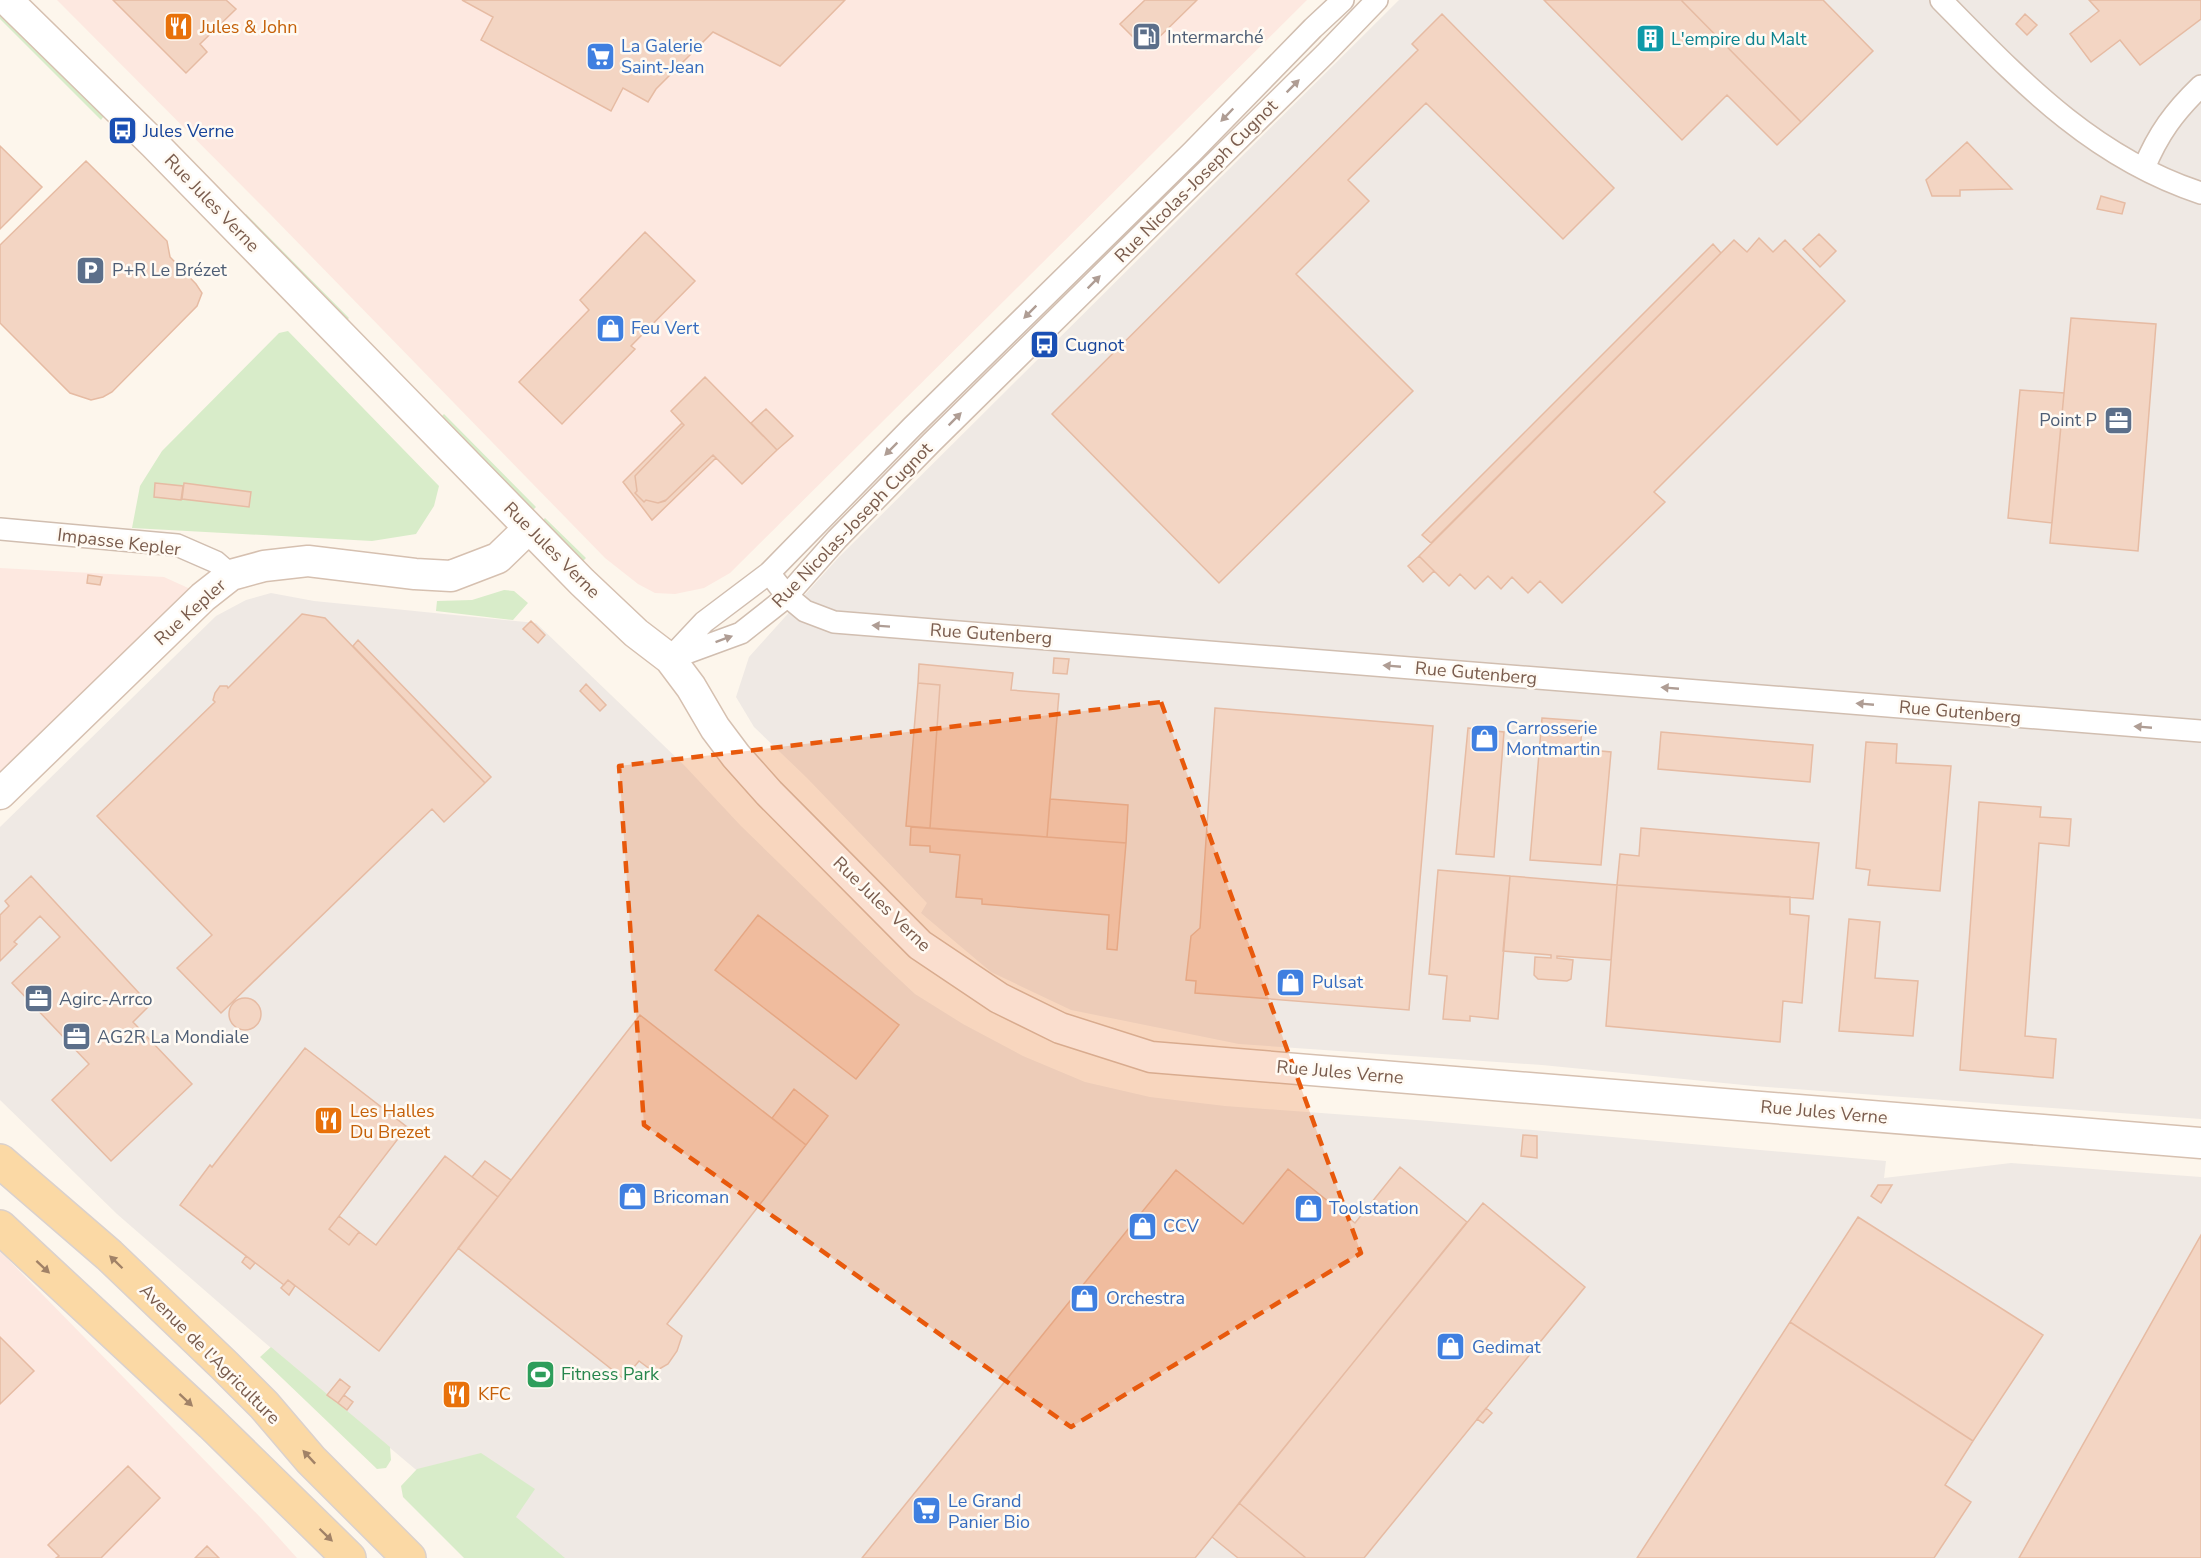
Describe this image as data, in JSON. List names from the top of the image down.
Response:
{
  "streets": {
    "main road": ["Rue Jules Verne", "Rue Kepler", "Avenue de l'Agriculture"],
    "street": ["Rue Nicolas-Joseph Cugnot", "Impasse Kepler", "Rue Gutenberg"]
  },
  "crossings": [
    ["Rue Nicolas-Joseph Cugnot", "Rue Jules Verne"],
    ["Rue Nicolas-Joseph Cugnot", "Rue Gutenberg"],
    ["Rue Jules Verne", "Rue Kepler"],
    ["Impasse Kepler", "Rue Kepler"]
  ],
  "one_way": ["Rue Gutenberg"],
  "places": {
    "restaurant": ["Jules & John", "Les Halles Du Brezet", "KFC"],
    "fuel station": ["Intermarché"],
    "building": ["L'empire du Malt"],
    "supermarket": ["La Galerie Saint-Jean", "Le Grand Panier Bio"],
    "bus stop": ["Jules Verne", "Cugnot"],
    "parking": ["P+R Le Brézet"],
    "shop": [
      "Feu Vert",
      "Carrosserie Montmartin",
      "Pulsat",
      "Bricoman",
      "Toolstation",
      "CCV",
      "Orchestra",
      "Gedimat"
    ],
    "office": ["Point P", "Agirc-Arrco", "AG2R La Mondiale"],
    "sports": ["Fitness Park"]
  }
}
